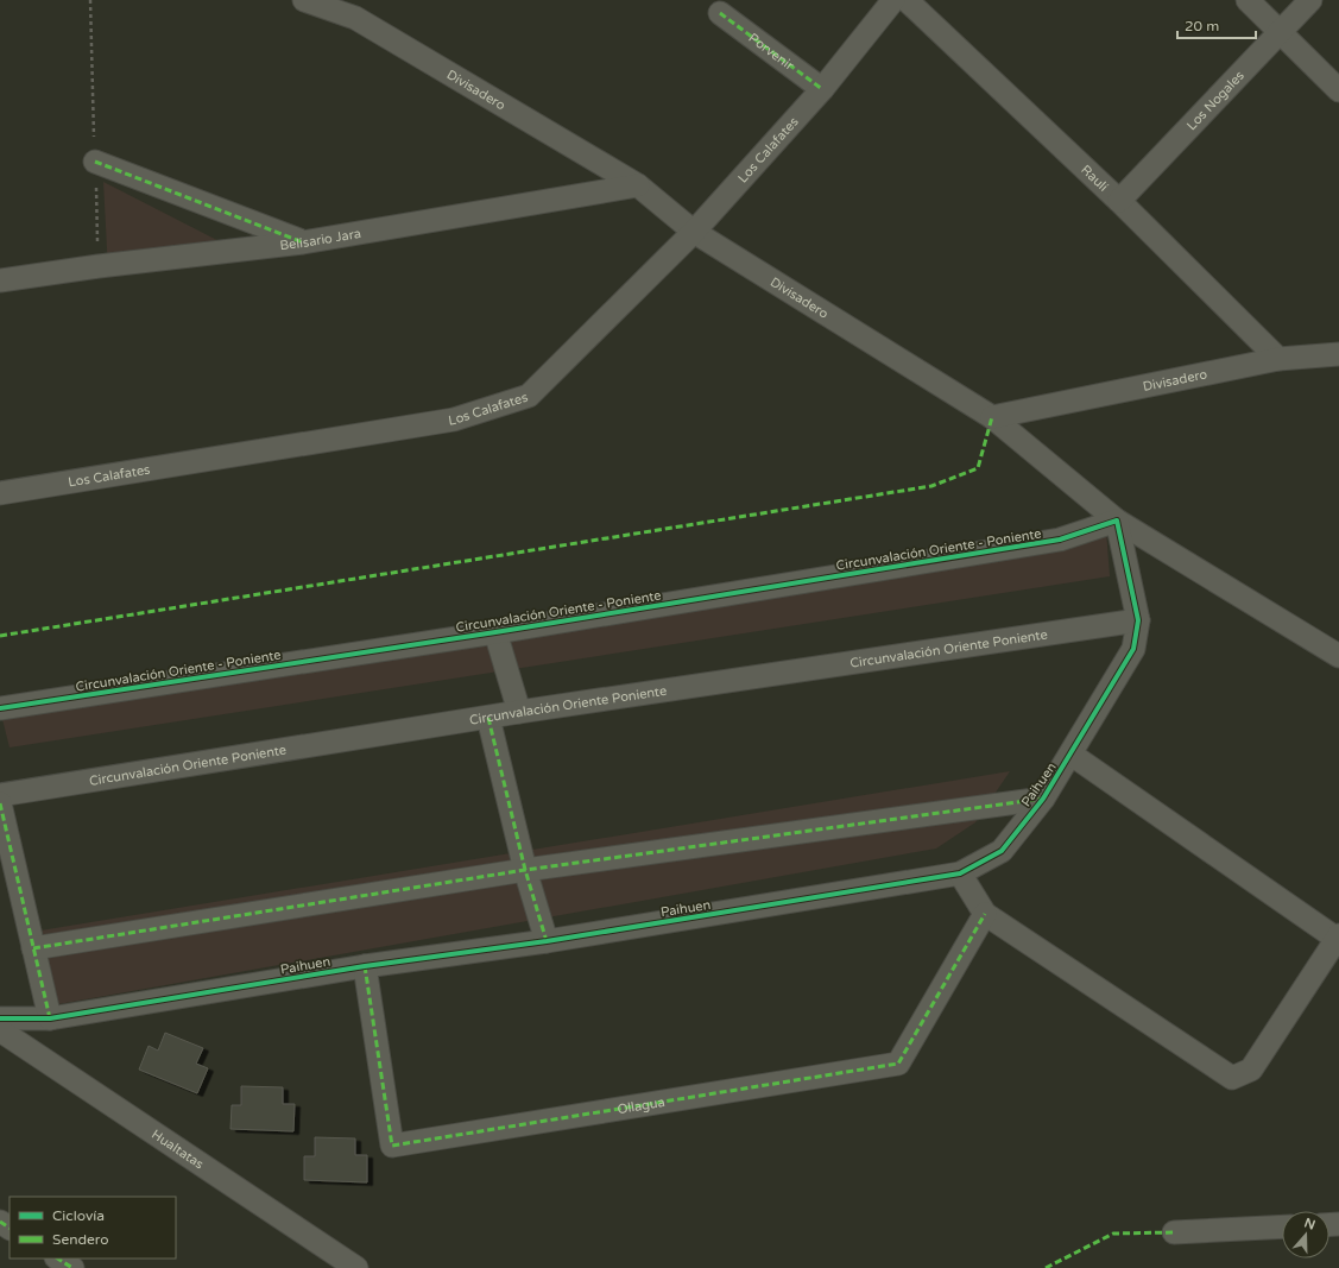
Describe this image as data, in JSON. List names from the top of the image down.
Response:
{
  "streets": {
    "street": [
      "Porvenir",
      "Divisadero",
      "Los Nogales",
      "Los Calafates",
      "Raulí",
      "Belisario Jara",
      "Circunvalación Oriente - Poniente",
      "Circunvalación Oriente Poniente",
      "Paihuen",
      "Ollagua",
      "Hualtatas"
    ]
  },
  "crossings": [
    ["Porvenir", "Los Calafates"],
    ["Divisadero", "Los Calafates"],
    ["Divisadero", "Raulí"],
    ["Divisadero", "Belisario Jara"],
    ["Los Nogales", "Raulí"],
    ["Circunvalación Oriente - Poniente", "Paihuen"],
    ["Circunvalación Oriente Poniente", "Paihuen"],
    ["Paihuen", "Ollagua"]
  ],
  "legend": ["Ciclovía", "Sendero"],
  "scale_bar": "20 m",
  "north": "top"
}
